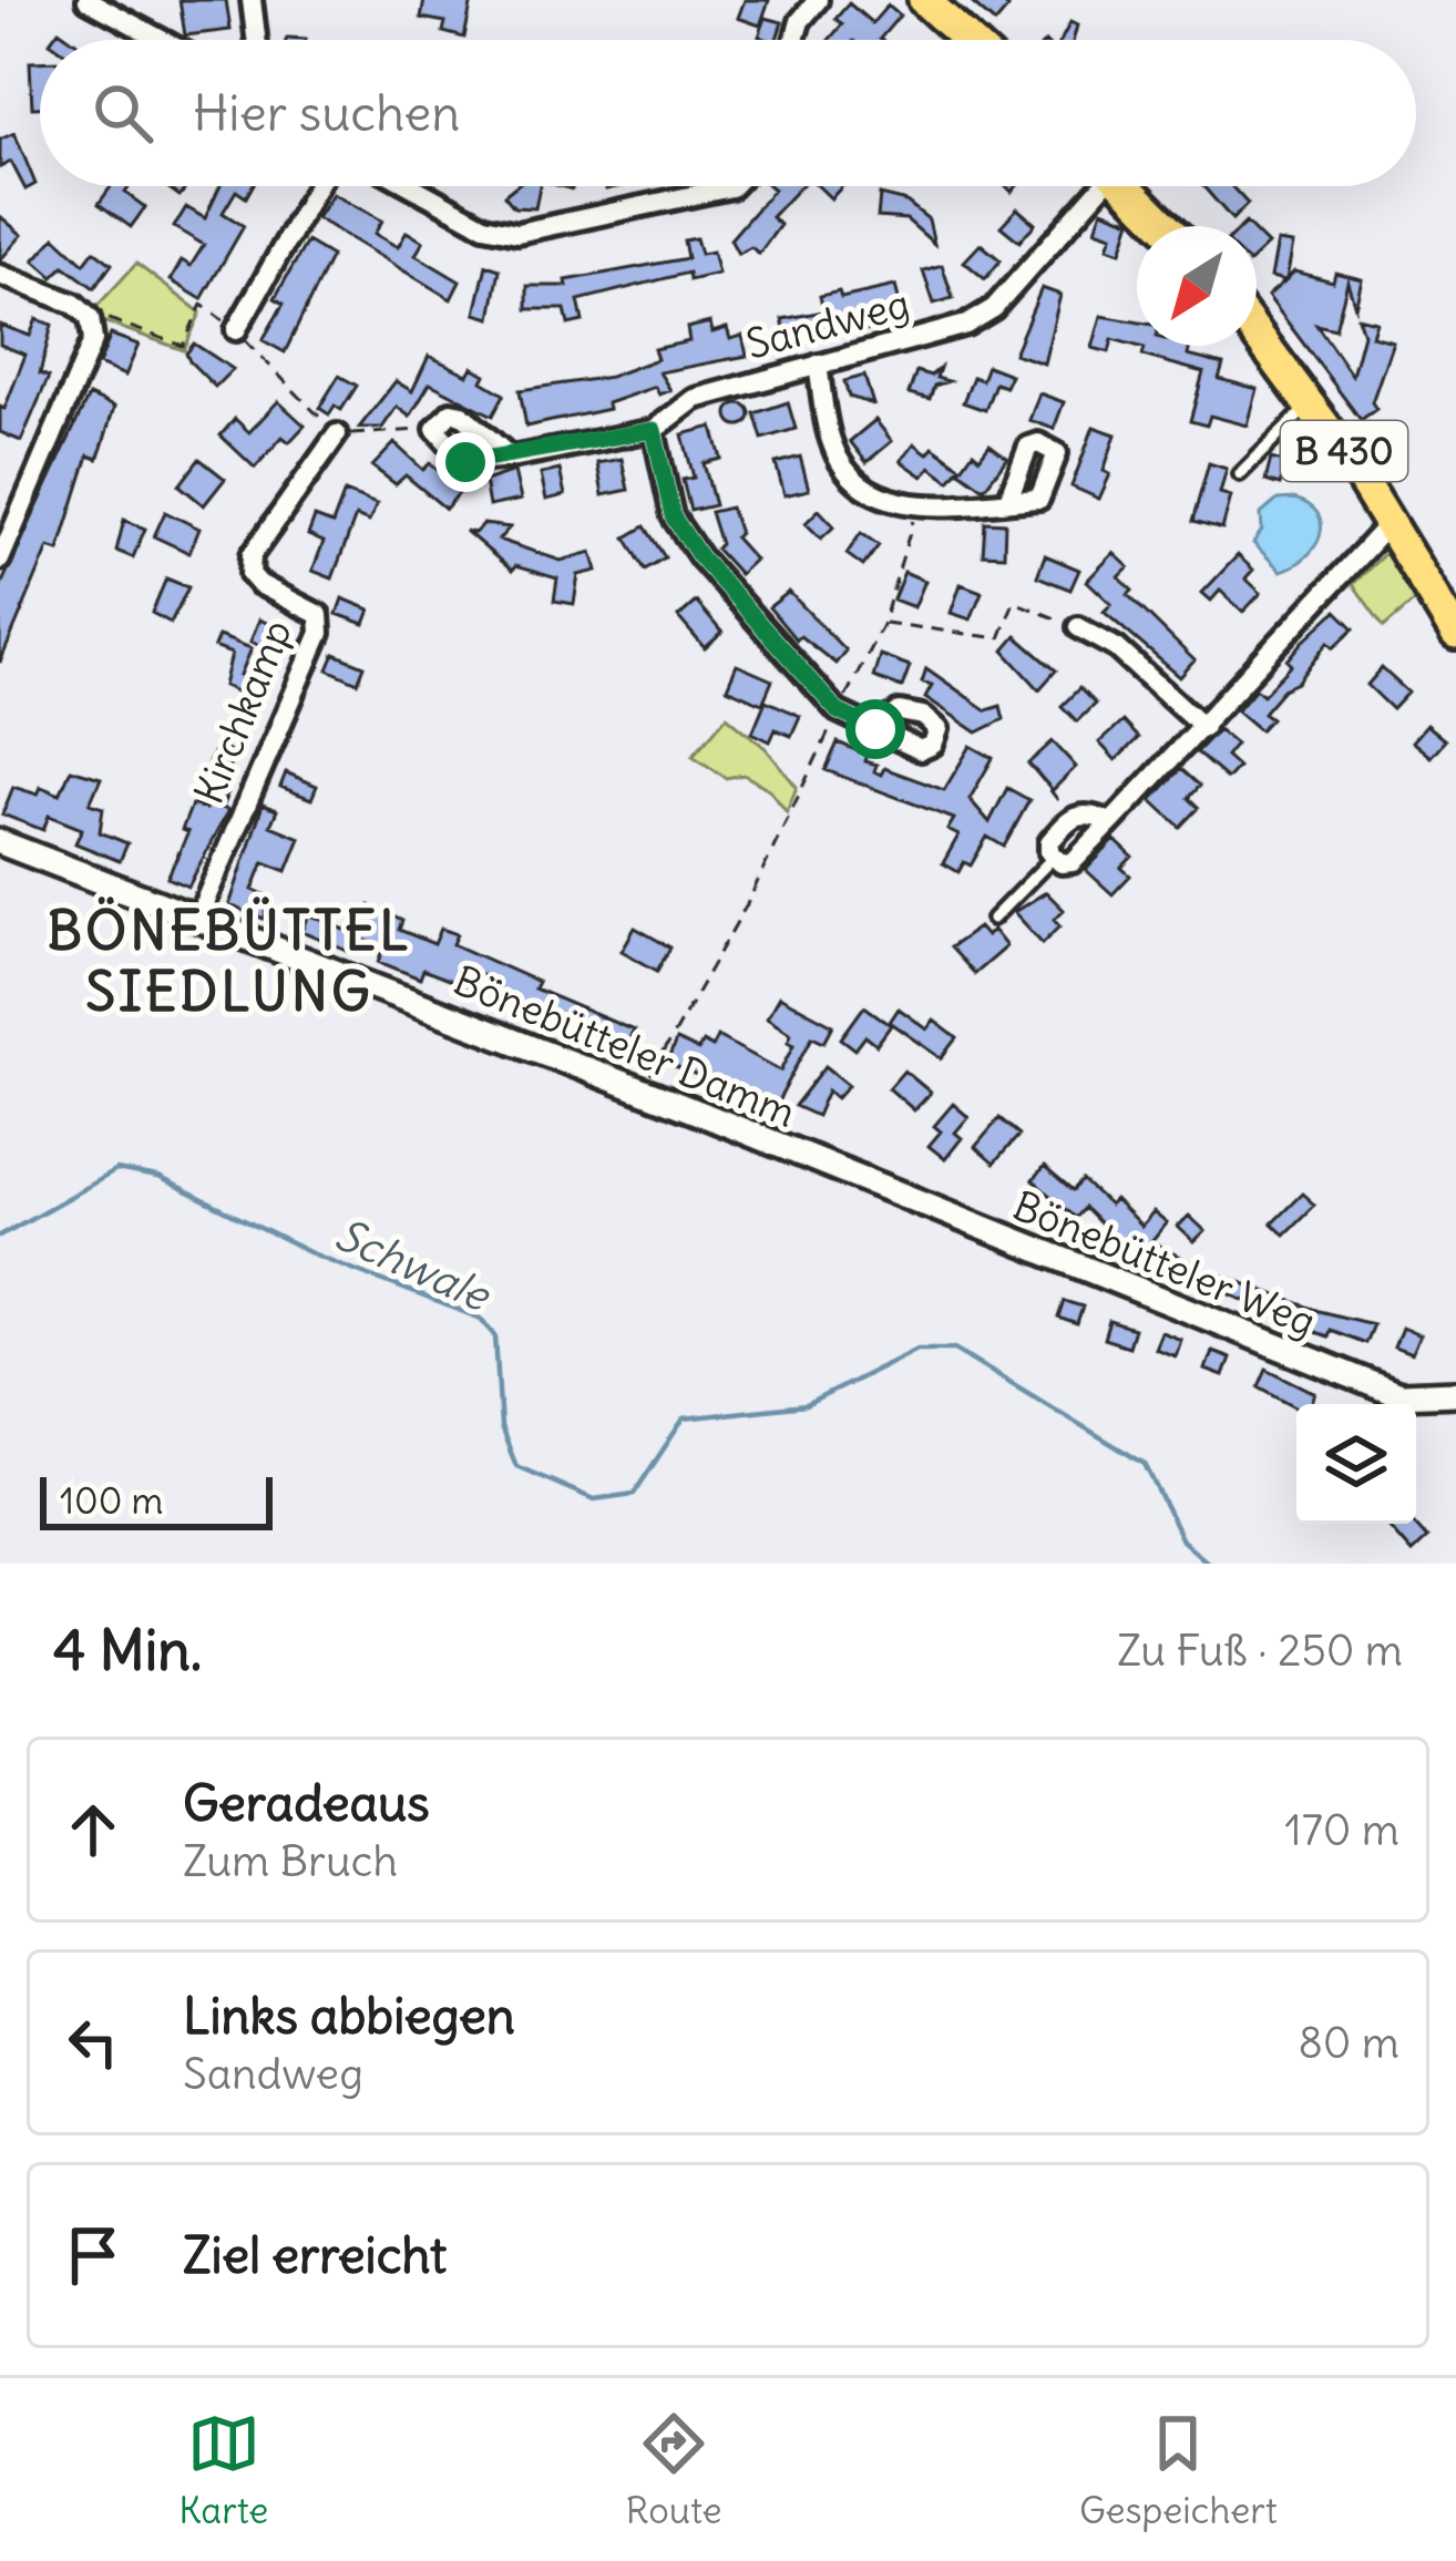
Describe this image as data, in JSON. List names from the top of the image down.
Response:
{
  "streets": {
    "main road": ["B 430"],
    "street": [
      "Sandweg",
      "Kirchkamp",
      "Bönebütteler Damm",
      "Bönebütteler Weg"
    ]
  },
  "crossings": [
    ["Kirchkamp", "Bönebütteler Damm"],
    ["Bönebütteler Damm", "Bönebütteler Weg"]
  ],
  "districts": ["BÖNEBÜTTEL SIEDLUNG"],
  "water": ["Schwale"],
  "scale_bar": "100 m",
  "north": "bottom left",
  "page": {
    "search": "Hier suchen",
    "scale": "100 m",
    "heading": ["4 Min.", "Zu Fuß · 250 m"],
    "list": [
      ["Geradeaus", "Zum Bruch", "170 m"],
      ["Links abbiegen", "Sandweg", "80 m"],
      "Ziel erreicht"
    ],
    "nav": ["Karte", "Route", "Gespeichert"]
  }
}
